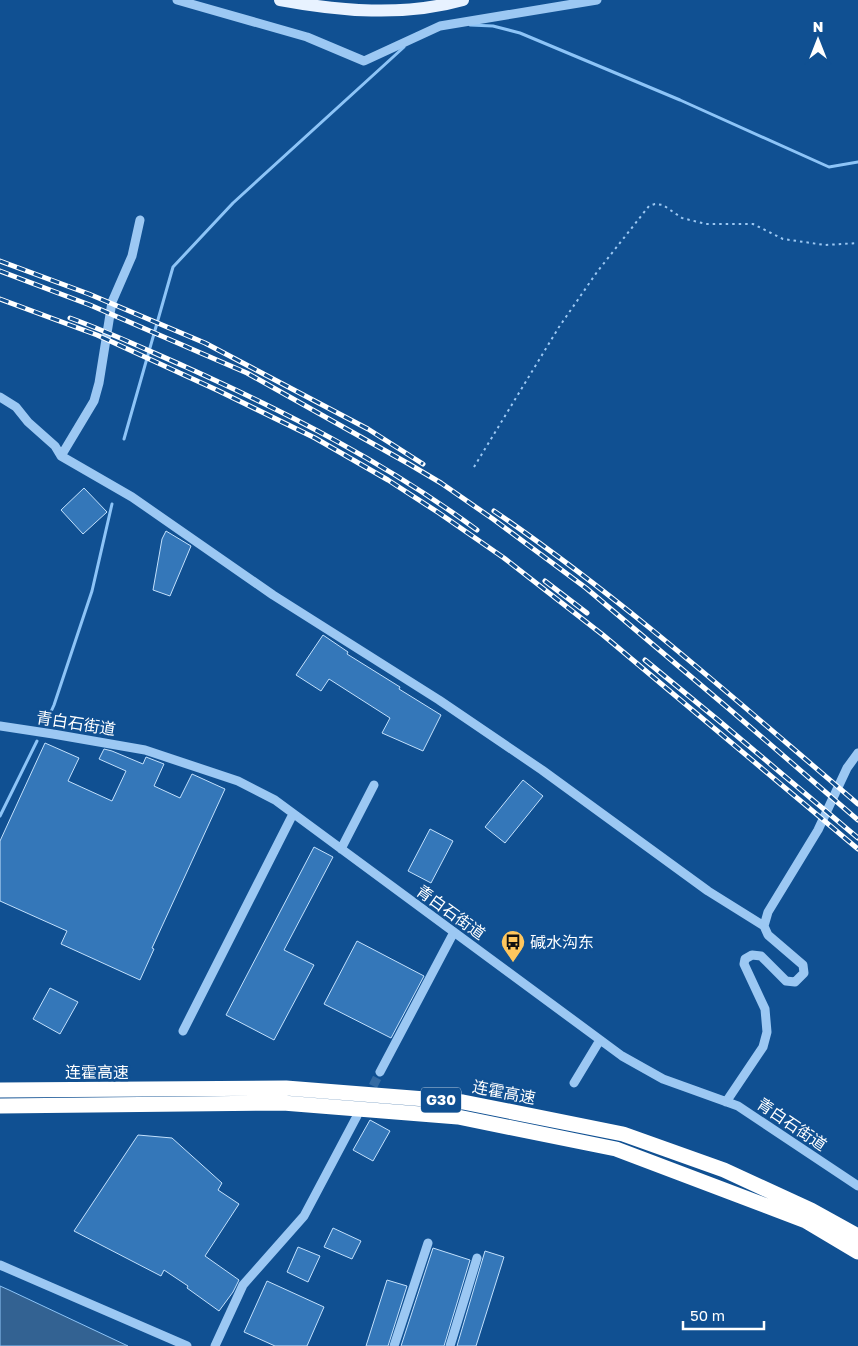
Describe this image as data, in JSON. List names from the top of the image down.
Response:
{
  "streets": {
    "highway": ["连霍高速", "G30"],
    "street": ["青白石街道"]
  },
  "places": {
    "bus stop": ["碱水沟东"]
  },
  "scale_bar": "50 m",
  "north": "top"
}
